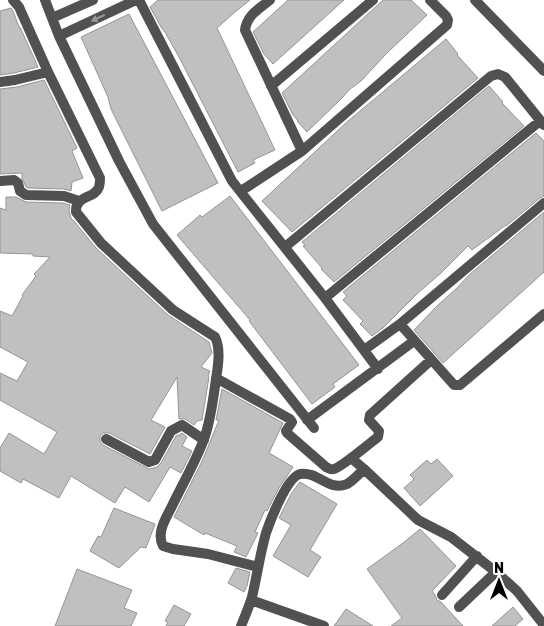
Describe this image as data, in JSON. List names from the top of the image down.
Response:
{
  "north": "top"
}
